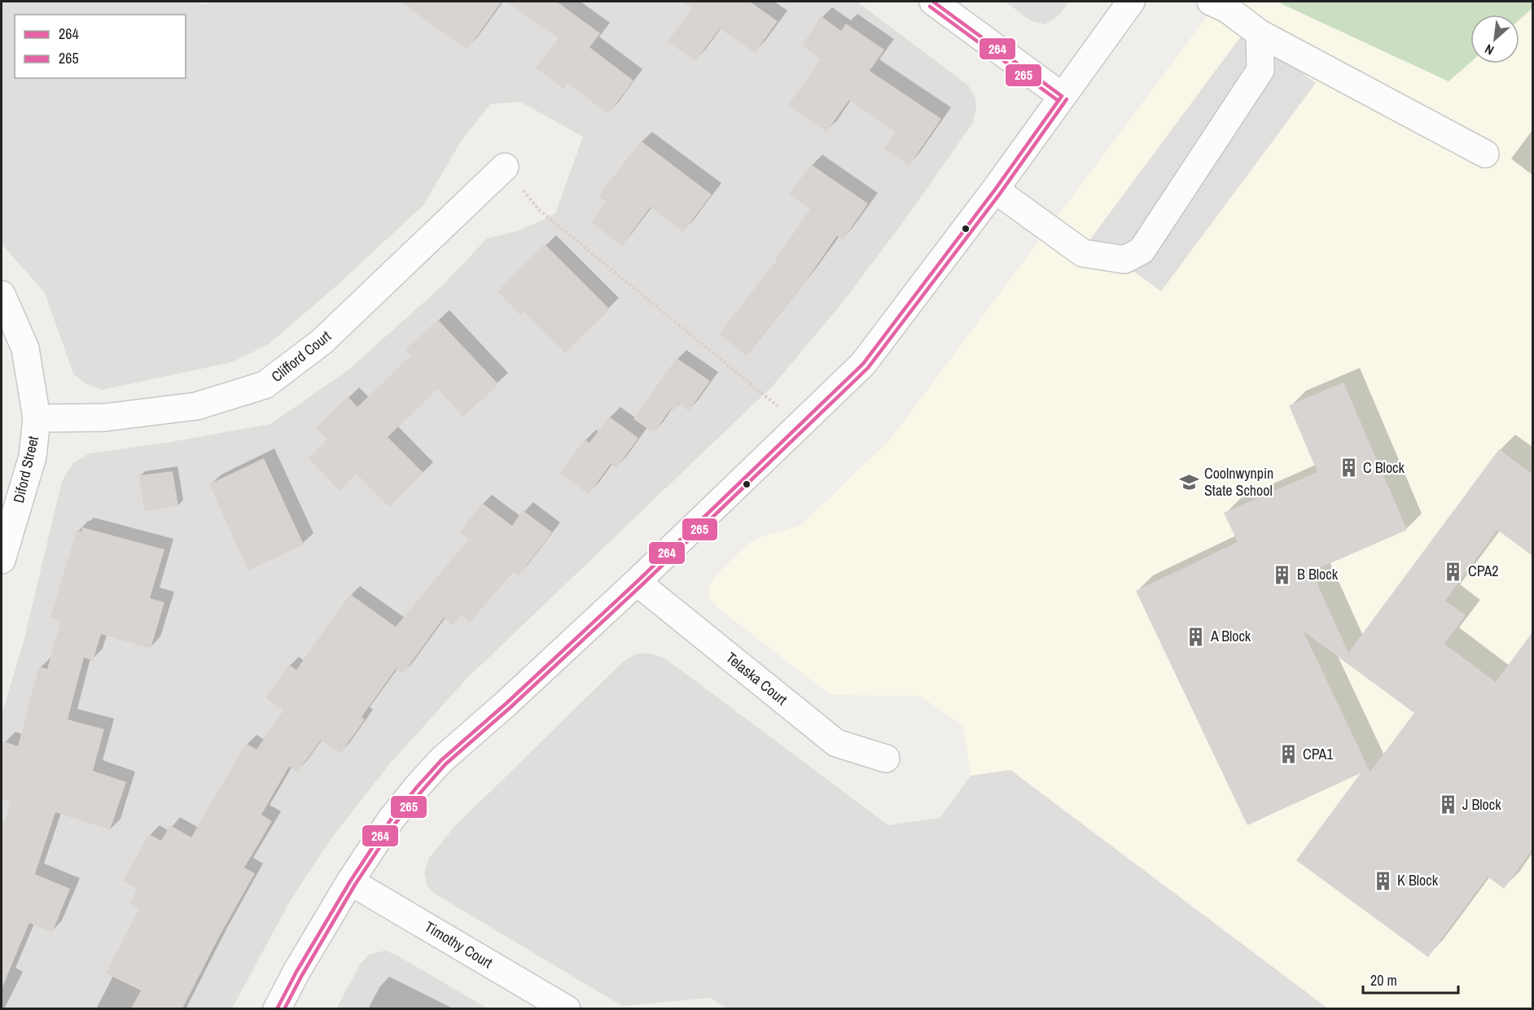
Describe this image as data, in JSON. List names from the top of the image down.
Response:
{
  "streets": {
    "street": [
      "Clifford Court",
      "Diford Street",
      "Telaska Court",
      "Timothy Court"
    ]
  },
  "crossings": [
    ["Clifford Court", "Diford Street"]
  ],
  "places": {
    "building": [
      "C Block",
      "CPA2",
      "B Block",
      "A Block",
      "CPA1",
      "J Block",
      "K Block"
    ],
    "school or university": ["Coolnwynpin State School"]
  },
  "lines": ["transit line 264", "transit line 265"],
  "legend": ["264", "265"],
  "scale_bar": "20 m",
  "north": "bottom left"
}
